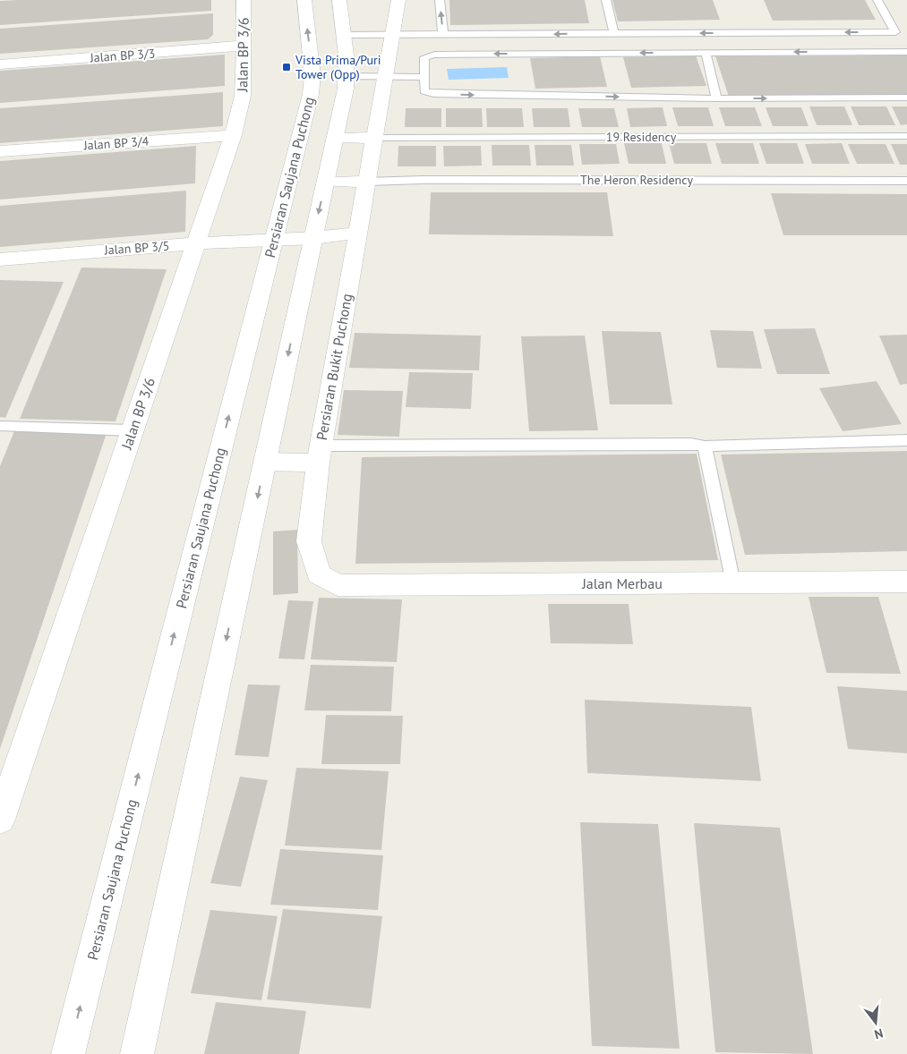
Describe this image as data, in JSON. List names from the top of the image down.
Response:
{
  "streets": {
    "street": [
      "Jalan BP 3/6",
      "Jalan BP 3/3",
      "Jalan BP 3/4",
      "Persiaran Saujana Puchong",
      "Jalan BP 3/5",
      "Persiaran Bukit Puchong",
      "Jalan Merbau"
    ],
    "lane": ["19 Residency", "The Heron Residency"]
  },
  "crossings": [
    ["Jalan BP 3/6", "Jalan BP 3/3"],
    ["Jalan BP 3/6", "Jalan BP 3/4"],
    ["Jalan BP 3/6", "Jalan BP 3/5"],
    ["19 Residency", "Persiaran Bukit Puchong"],
    ["Persiaran Saujana Puchong", "Jalan BP 3/5"],
    ["The Heron Residency", "Persiaran Bukit Puchong"],
    ["Jalan BP 3/5", "Persiaran Bukit Puchong"],
    ["Persiaran Bukit Puchong", "Jalan Merbau"]
  ],
  "places": {
    "transit": ["Vista Prima/Puri Tower (Opp)"]
  },
  "north": "bottom"
}
